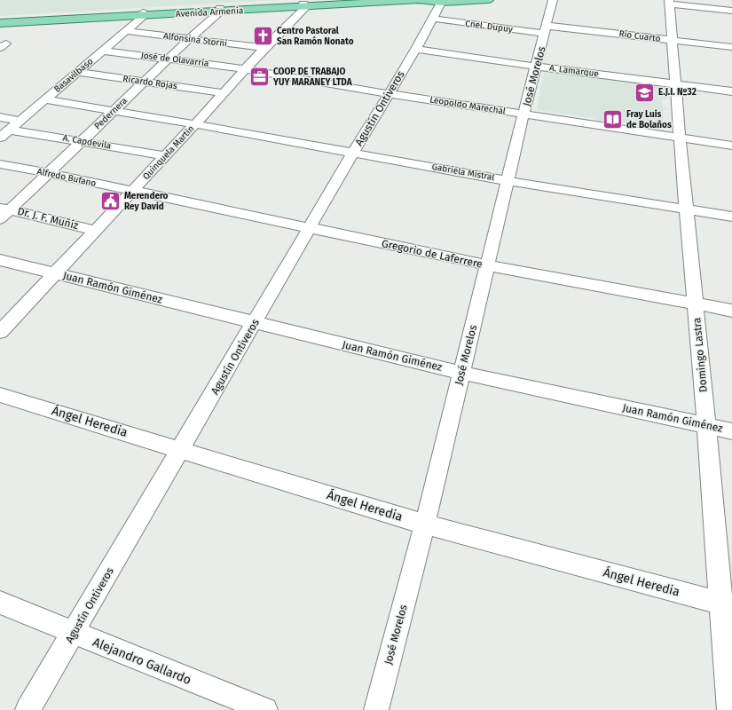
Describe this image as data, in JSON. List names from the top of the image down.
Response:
{
  "streets": {
    "main road": ["Avenida Armenia"],
    "street": [
      "Cnel. Dupuy",
      "Río Cuarto",
      "Alfonsina Storni",
      "José de Olavarría",
      "A. Lamarque",
      "Basavilbaso",
      "José Morelos",
      "Ricardo Rojas",
      "Leopoldo Marechal",
      "Agustín Ontiveros",
      "Pedernera",
      "A. Capdevila",
      "Quinquela Martin",
      "Gabriela Mistral",
      "Alfredo Bufano",
      "Dr. J. F. Muñíz",
      "Gregorio de Laferrere",
      "Juan Ramón Giménez",
      "Domingo Lastra",
      "Ángel Heredia",
      "Alejandro Gallardo"
    ]
  },
  "crossings": [
    ["Avenida Armenia", "Basavilbaso"],
    ["Avenida Armenia", "Agustín Ontiveros"],
    ["Avenida Armenia", "Pedernera"],
    ["Avenida Armenia", "Quinquela Martin"],
    ["Cnel. Dupuy", "Río Cuarto"],
    ["Cnel. Dupuy", "José Morelos"],
    ["Cnel. Dupuy", "Agustín Ontiveros"],
    ["Río Cuarto", "José Morelos"],
    ["Río Cuarto", "Domingo Lastra"],
    ["Alfonsina Storni", "Basavilbaso"],
    ["Alfonsina Storni", "Pedernera"],
    ["Alfonsina Storni", "Quinquela Martin"],
    ["José de Olavarría", "Basavilbaso"],
    ["José de Olavarría", "Leopoldo Marechal"],
    ["José de Olavarría", "Pedernera"],
    ["José de Olavarría", "Quinquela Martin"],
    ["A. Lamarque", "José Morelos"],
    ["A. Lamarque", "Agustín Ontiveros"],
    ["A. Lamarque", "Domingo Lastra"],
    ["Basavilbaso", "Ricardo Rojas"],
    ["Basavilbaso", "A. Capdevila"],
    ["Basavilbaso", "Gabriela Mistral"],
    ["José Morelos", "Leopoldo Marechal"],
    ["José Morelos", "Gabriela Mistral"],
    ["José Morelos", "Gregorio de Laferrere"],
    ["José Morelos", "Juan Ramón Giménez"],
    ["José Morelos", "Ángel Heredia"],
    ["Ricardo Rojas", "Pedernera"],
    ["Ricardo Rojas", "Quinquela Martin"],
    ["Leopoldo Marechal", "Agustín Ontiveros"],
    ["Leopoldo Marechal", "Quinquela Martin"],
    ["Leopoldo Marechal", "Domingo Lastra"],
    ["Agustín Ontiveros", "Gabriela Mistral"],
    ["Agustín Ontiveros", "Gregorio de Laferrere"],
    ["Agustín Ontiveros", "Juan Ramón Giménez"],
    ["Agustín Ontiveros", "Ángel Heredia"],
    ["Agustín Ontiveros", "Alejandro Gallardo"],
    ["Pedernera", "A. Capdevila"],
    ["Pedernera", "Gabriela Mistral"],
    ["Pedernera", "Alfredo Bufano"],
    ["Pedernera", "Dr. J. F. Muñíz"],
    ["A. Capdevila", "Quinquela Martin"],
    ["Quinquela Martin", "Gabriela Mistral"],
    ["Quinquela Martin", "Alfredo Bufano"],
    ["Quinquela Martin", "Dr. J. F. Muñíz"],
    ["Quinquela Martin", "Gregorio de Laferrere"],
    ["Quinquela Martin", "Juan Ramón Giménez"],
    ["Gabriela Mistral", "Domingo Lastra"],
    ["Alfredo Bufano", "Gregorio de Laferrere"],
    ["Gregorio de Laferrere", "Domingo Lastra"],
    ["Juan Ramón Giménez", "Domingo Lastra"],
    ["Domingo Lastra", "Ángel Heredia"]
  ],
  "places": {
    "church": ["Centro Pastoral San Ramón Nonato"],
    "office": ["COOP DE TRABAJO YUY MARANEY LTDA"],
    "school or university": ["E.J.I. Nº32"],
    "library": ["Fray Luis de Bolaños"],
    "public building": ["Merendero Rey David"]
  }
}
